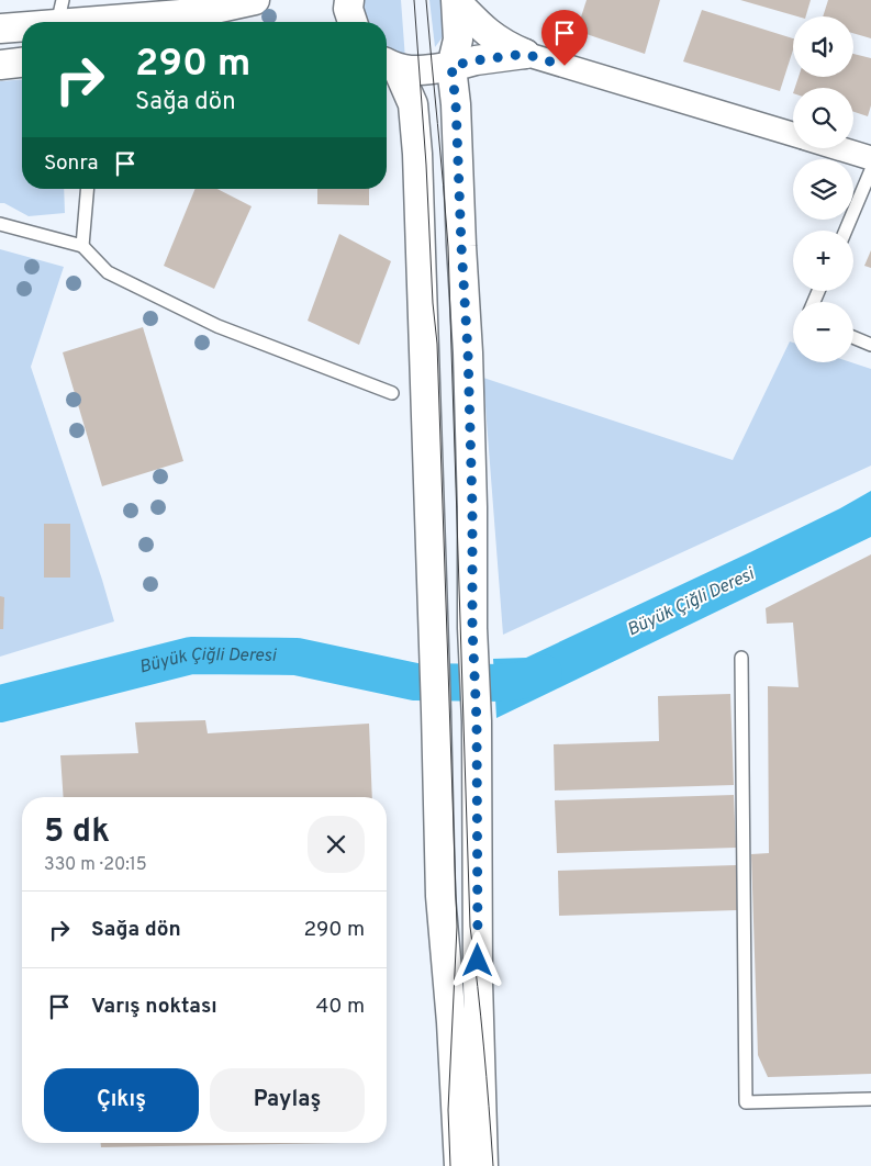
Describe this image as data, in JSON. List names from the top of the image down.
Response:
{
  "water": ["Büyük Çiğli Deresi"],
  "page": {
    "map_buttons": ["+", "−"],
    "turn": ["290 m", "Sağa dön"],
    "then": "Sonra",
    "heading": ["5 dk", "330 m · 20:15"],
    "list": [
      {
        "name": "Sağa dön",
        "value": "290 m"
      },
      {
        "name": "Varış noktası",
        "value": "40 m"
      }
    ],
    "buttons": ["Çıkış", "Paylaş"]
  }
}
